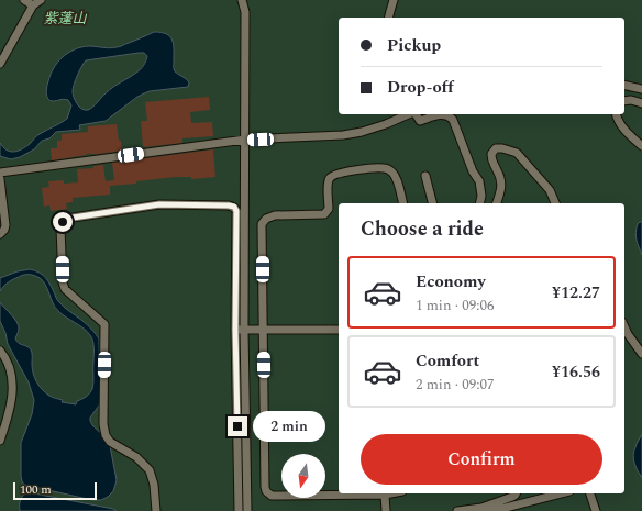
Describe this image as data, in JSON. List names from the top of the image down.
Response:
{
  "parks": ["紫蓬山"],
  "scale_bar": "100 m",
  "north": "bottom",
  "page": {
    "banner": ["Pickup", "Drop-off"],
    "heading": "Choose a ride",
    "list": [
      {
        "name": "Economy",
        "note": "1 min · 09:06",
        "value": "¥12.27"
      },
      {
        "name": "Comfort",
        "note": "2 min · 09:07",
        "value": "¥16.56"
      }
    ],
    "bubble": "2 min",
    "buttons": "Confirm",
    "scale": "100 m"
  }
}
